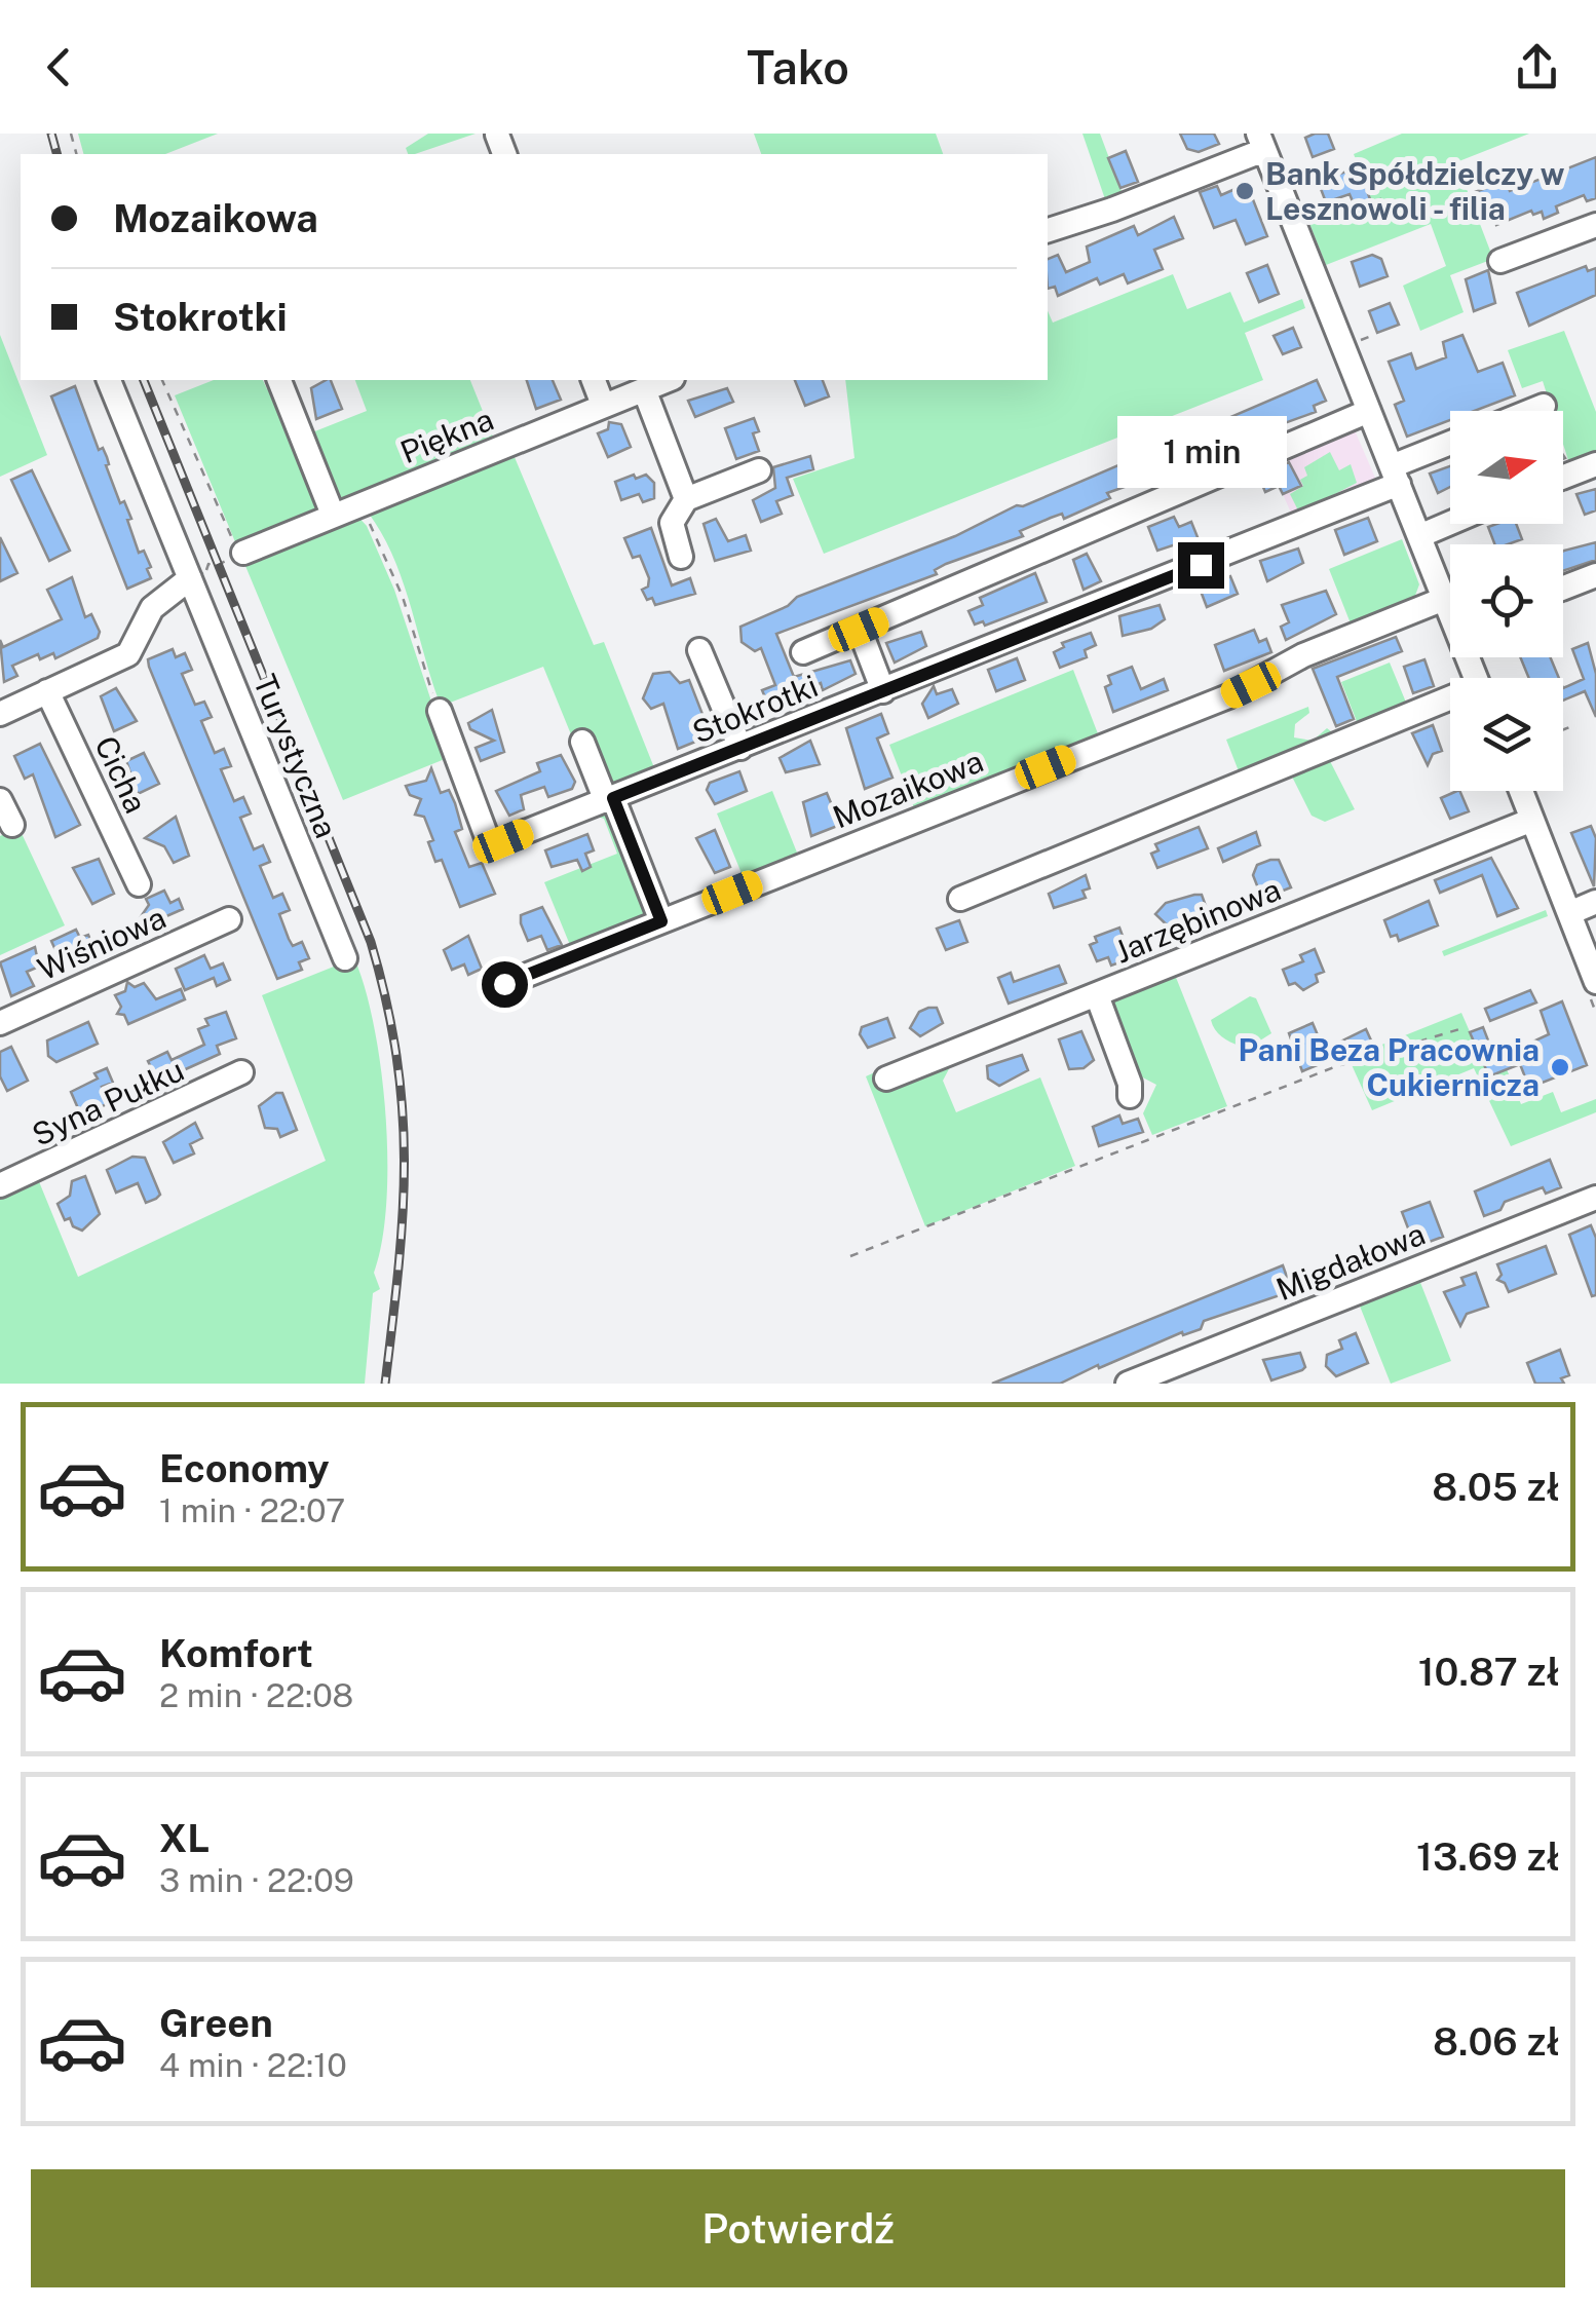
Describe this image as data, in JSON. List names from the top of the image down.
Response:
{
  "streets": {
    "street": [
      "Piękna",
      "Stokrotki",
      "Turystyczna",
      "Cicha",
      "Mozaikowa",
      "Jarzębinowa",
      "Wiśniowa",
      "Syna Pułku",
      "Migdałowa"
    ]
  },
  "places": ["Bank Spółdzielczy w Lesznowoli - filia", "Pani Beza Pracownia Cukiernicza"],
  "north": "right",
  "page": {
    "header": "Tako",
    "banner": ["Mozaikowa", "Stokrotki"],
    "bubble": "1 min",
    "list": [
      {
        "name": "Economy",
        "note": "1 min · 22:07",
        "value": "8.05 zł"
      },
      {
        "name": "Komfort",
        "note": "2 min · 22:08",
        "value": "10.87 zł"
      },
      {
        "name": "XL",
        "note": "3 min · 22:09",
        "value": "13.69 zł"
      },
      {
        "name": "Green",
        "note": "4 min · 22:10",
        "value": "8.06 zł"
      }
    ],
    "buttons": "Potwierdź"
  }
}
